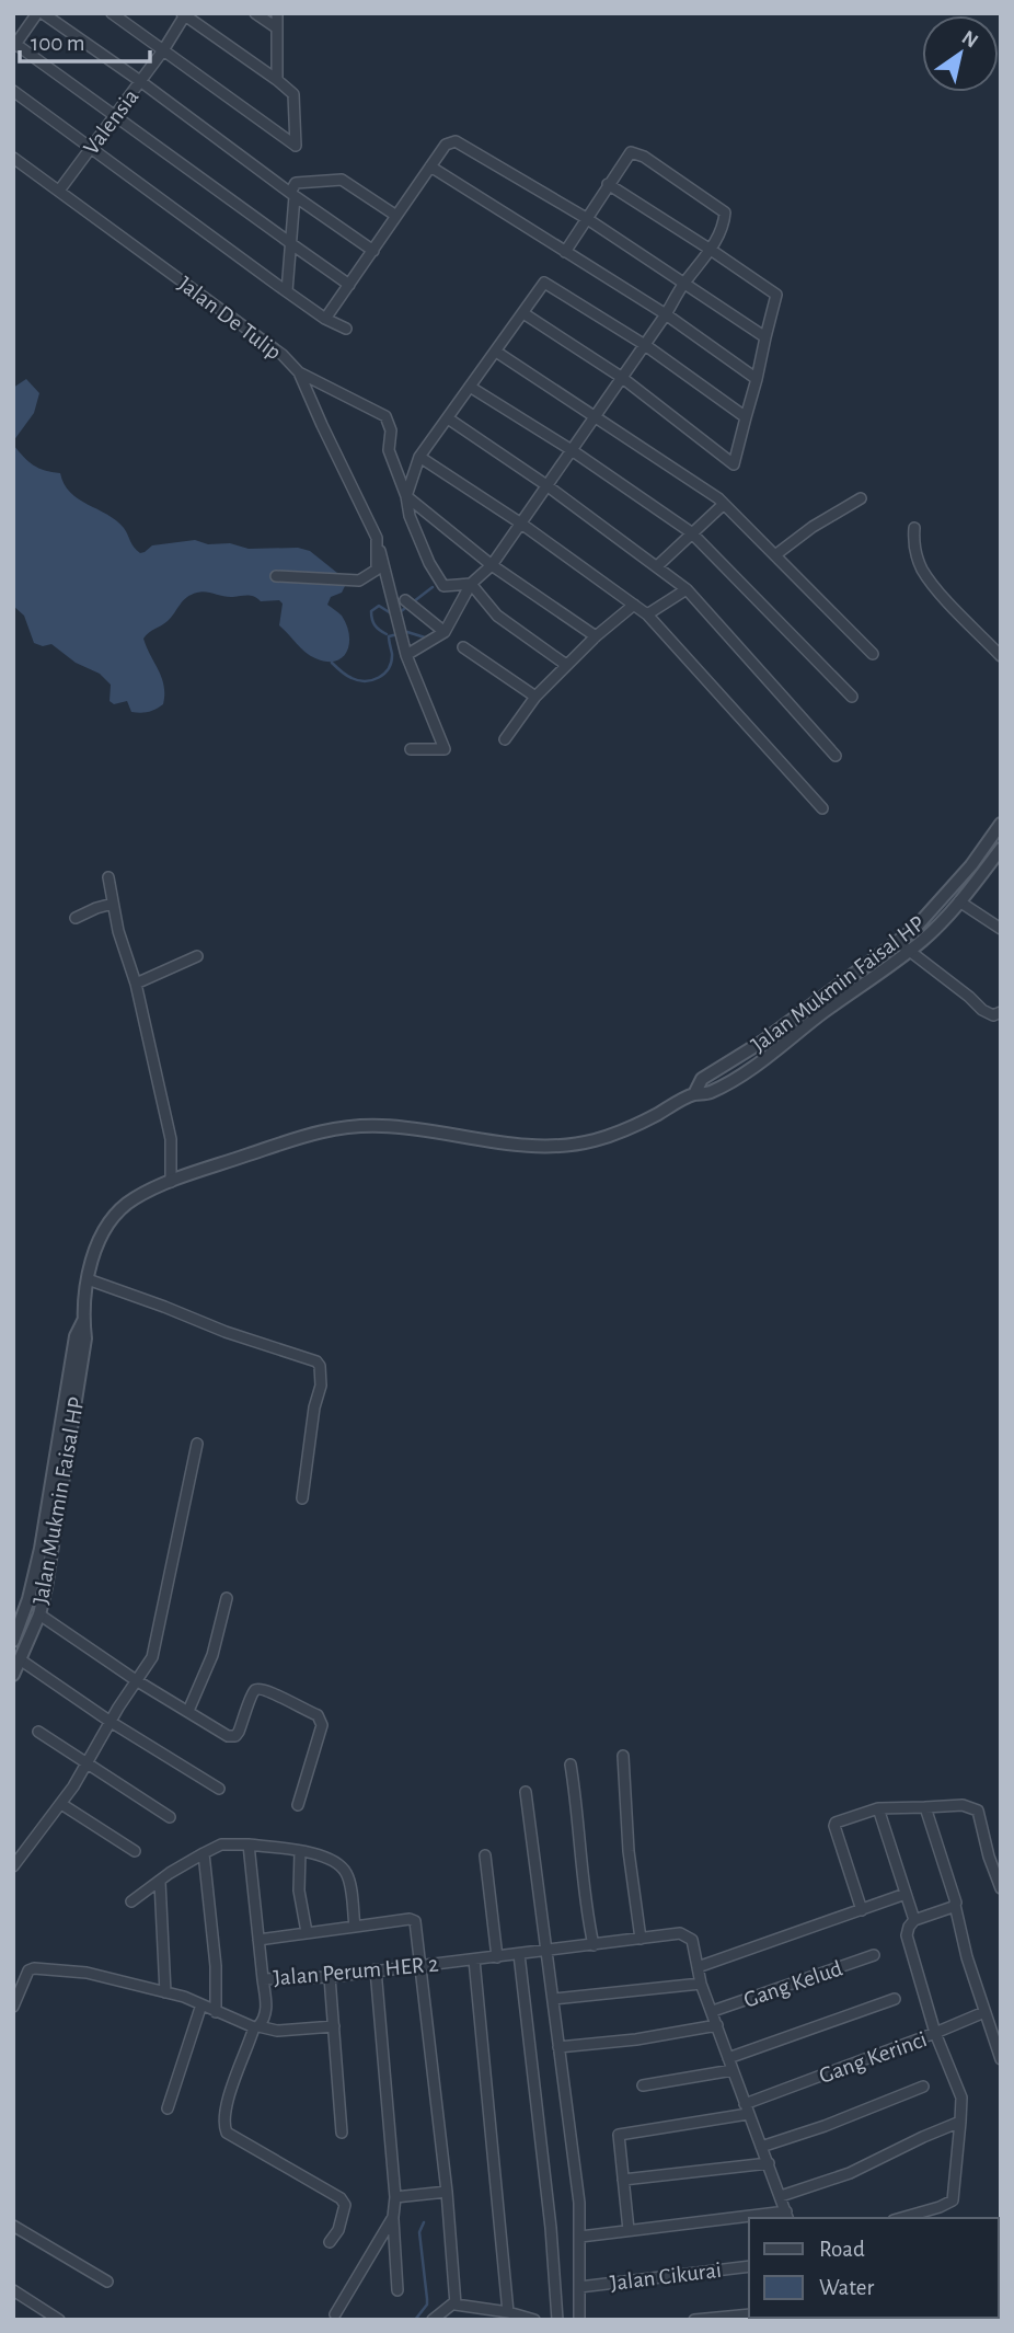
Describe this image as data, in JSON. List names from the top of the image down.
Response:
{
  "streets": {
    "street": [
      "Valensia",
      "Jalan De Tulip",
      "Jalan Mukmin Faisal HP",
      "Jalan Perum HER 2",
      "Gang Kelud",
      "Gang Kerinci",
      "Jalan Cikurai"
    ]
  },
  "crossings": [
    ["Valensia", "Jalan De Tulip"]
  ],
  "legend": ["Road", "Water"],
  "scale_bar": "100 m",
  "north": "top right"
}
